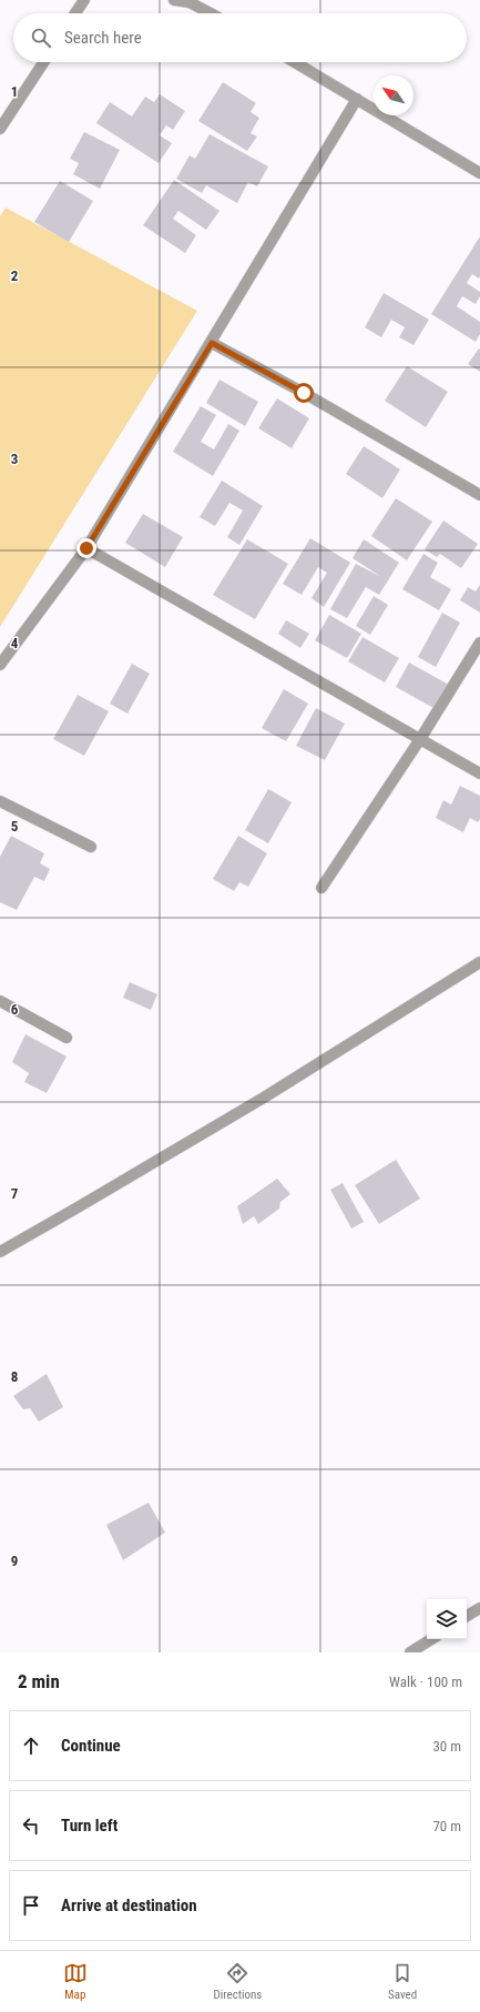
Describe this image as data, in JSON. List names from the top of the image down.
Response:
{
  "north": "top left",
  "page": {
    "search": "Search here",
    "heading": ["2 min", "Walk · 100 m"],
    "list": [
      ["Continue", "30 m"],
      ["Turn left", "70 m"],
      "Arrive at destination"
    ],
    "nav": ["Map", "Directions", "Saved"]
  },
  "grid": {
    "rows": [
      "1",
      "2",
      "3",
      "4",
      "5",
      "6",
      "7",
      "8",
      "9"
    ]
  }
}
